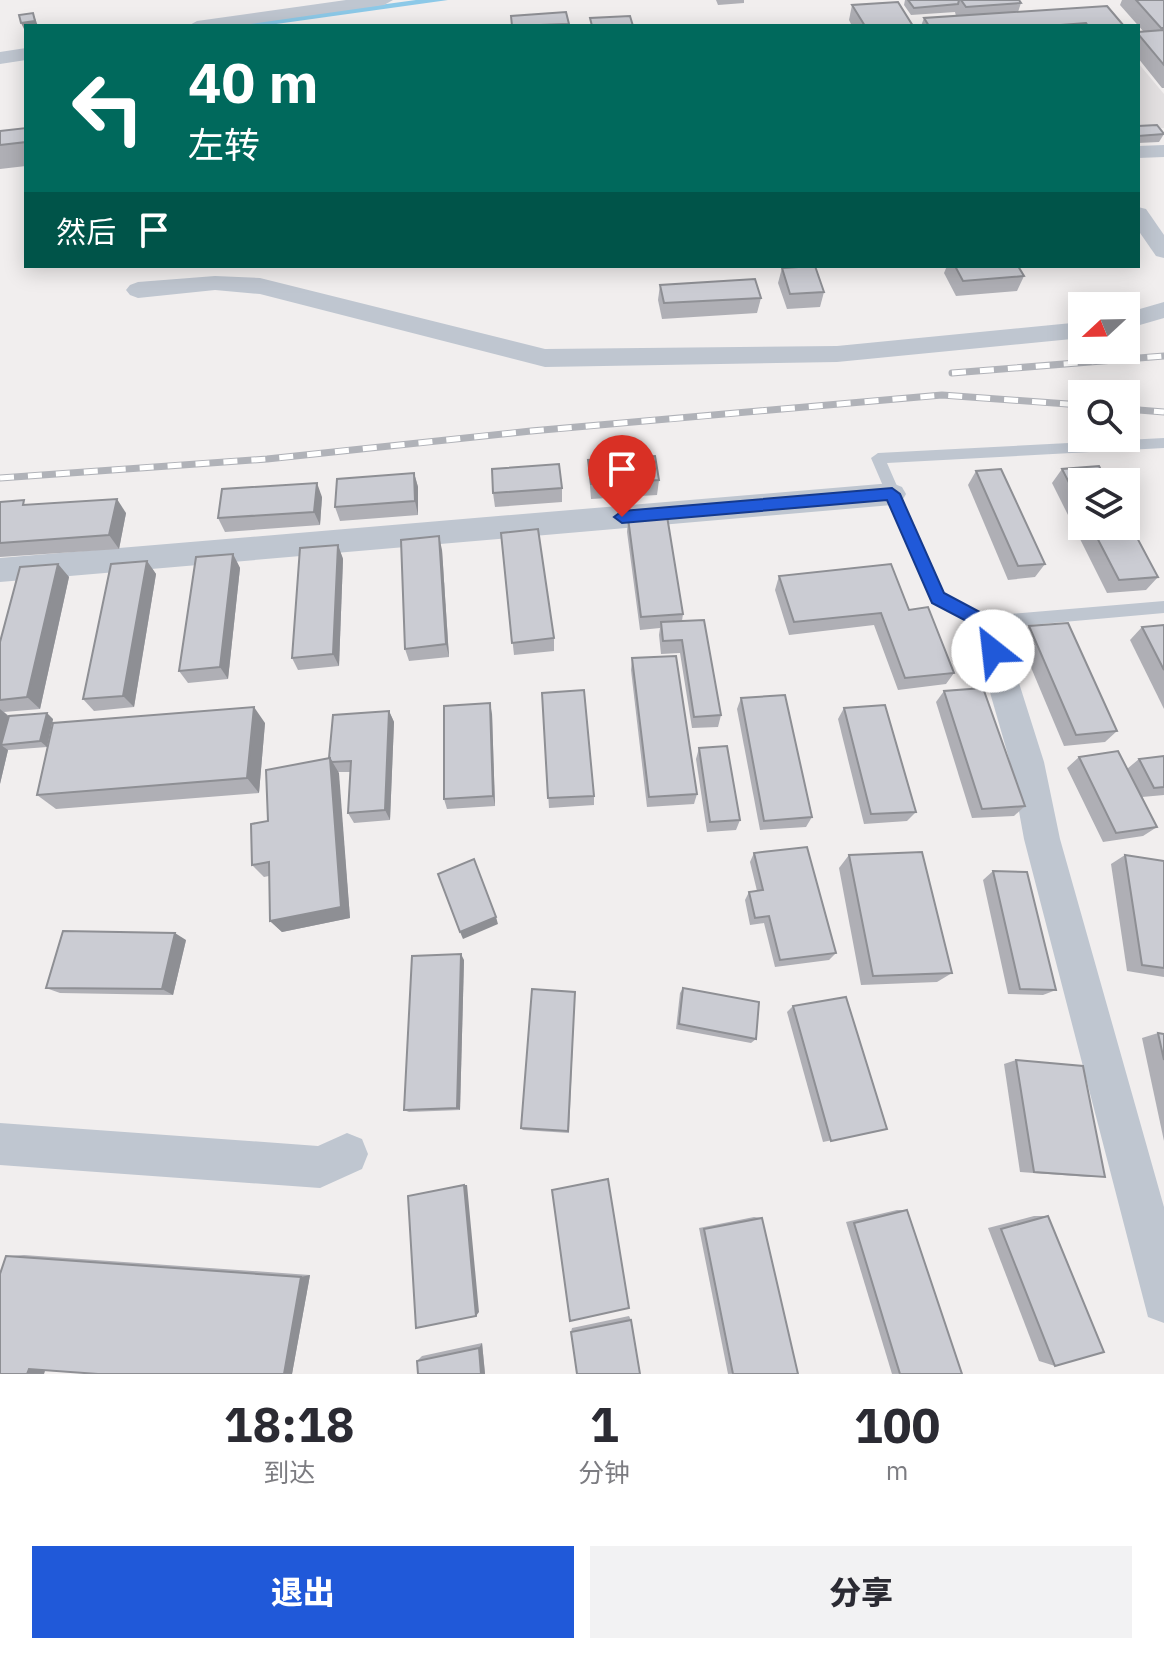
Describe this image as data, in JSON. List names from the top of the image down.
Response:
{
  "north": "left",
  "page": {
    "turn": ["40 m", "左转"],
    "then": "然后",
    "eta": [
      "18:18",
      "到达",
      "1",
      "分钟",
      "100",
      "m"
    ],
    "buttons": ["退出", "分享"]
  }
}
